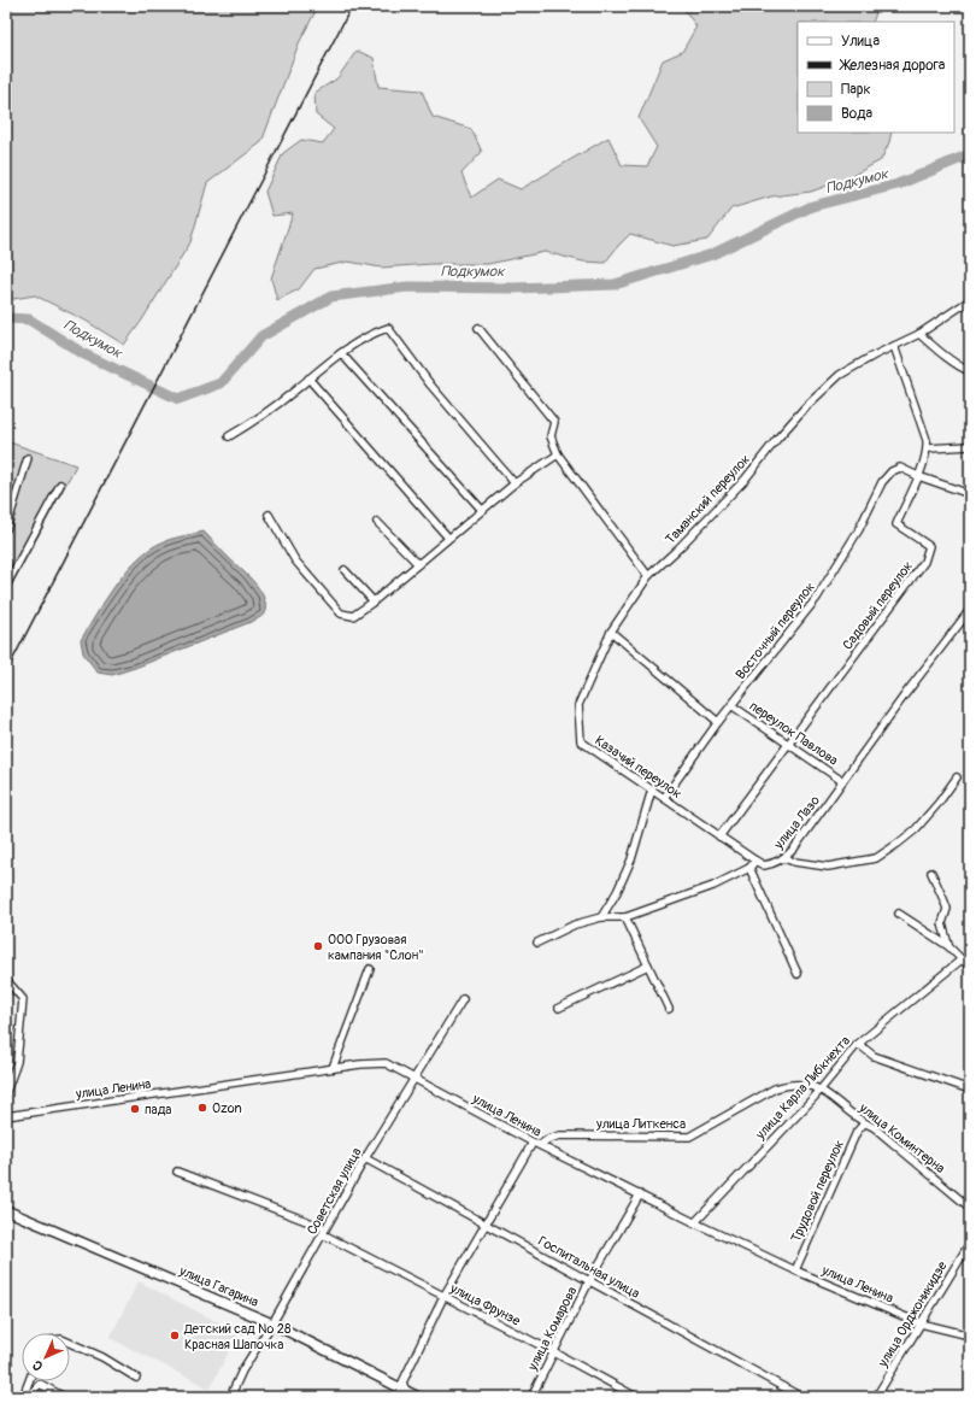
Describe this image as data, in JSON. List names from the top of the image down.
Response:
{
  "streets": {
    "main road": ["улица Гагарина"],
    "street": [
      "Таманский переулок",
      "Садовый переулок",
      "Восточный переулок",
      "переулок Павлова",
      "Казачий переулок",
      "улица Лазо",
      "улица Карла Либкнехта",
      "улица Ленина",
      "улица Литкенса",
      "улица Коминтерна",
      "Советская улица",
      "Трудовой переулок",
      "Госпитальная улица",
      "улица Фрунзе",
      "улица Орджоникидзе",
      "улица Комарова"
    ]
  },
  "crossings": [
    ["Таманский переулок", "Казачий переулок"],
    ["Садовый переулок", "Восточный переулок"],
    ["Садовый переулок", "переулок Павлова"],
    ["Садовый переулок", "Казачий переулок"],
    ["Восточный переулок", "переулок Павлова"],
    ["Восточный переулок", "Казачий переулок"],
    ["переулок Павлова", "улица Лазо"],
    ["Казачий переулок", "улица Лазо"],
    ["улица Карла Либкнехта", "улица Ленина"],
    ["улица Карла Либкнехта", "улица Литкенса"],
    ["улица Карла Либкнехта", "улица Коминтерна"],
    ["улица Ленина", "улица Литкенса"],
    ["улица Ленина", "Советская улица"],
    ["улица Ленина", "Трудовой переулок"],
    ["улица Ленина", "улица Орджоникидзе"],
    ["улица Ленина", "улица Комарова"],
    ["улица Литкенса", "улица Коминтерна"],
    ["улица Коминтерна", "Трудовой переулок"],
    ["Советская улица", "Госпитальная улица"],
    ["Советская улица", "улица Гагарина"],
    ["Советская улица", "улица Фрунзе"],
    ["Госпитальная улица", "улица Комарова"],
    ["улица Фрунзе", "улица Комарова"]
  ],
  "water": ["Подкумок"],
  "places": [
    "ООО Грузовая кампания \"Слон\"",
    "Ozon",
    "пада",
    "Детский сад № 28 Красная Шапочка"
  ],
  "legend": [
    "Улица",
    "Железная дорога",
    "Парк",
    "Вода"
  ],
  "north": "bottom left"
}
